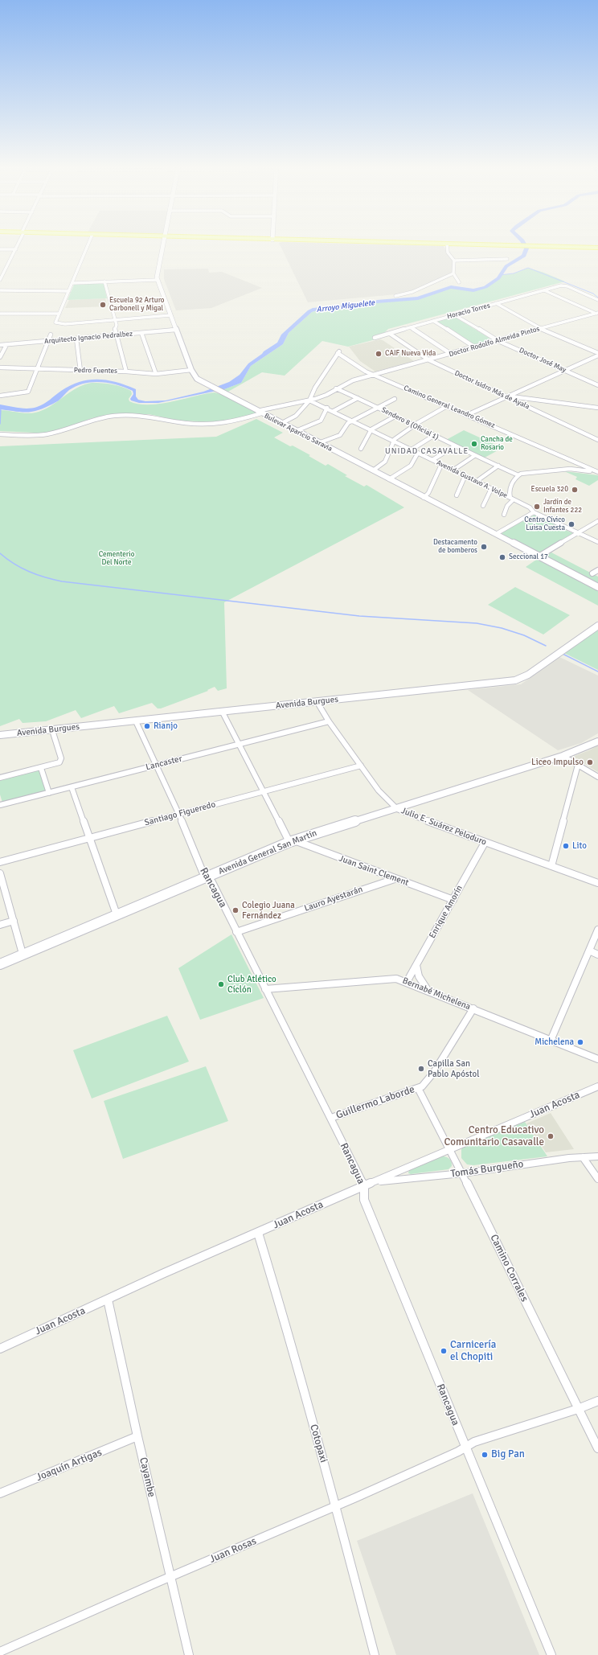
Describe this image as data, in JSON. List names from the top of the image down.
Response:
{
  "streets": {
    "street": [
      "Horacio Torres",
      "Arquitecto Ignacio Pedralbez",
      "Doctor Rodolfo Almeida Pintos",
      "Doctor José May",
      "Pedro Fuentes",
      "Doctor Isidro Más de Ayala",
      "Camino General Leandro Gómez",
      "Sendero 8 (Oficial 1)",
      "Bulevar Aparicio Saravia",
      "Avenida Gustavo A. Volpe",
      "Avenida Burgues",
      "Lancaster",
      "Santiago Figueredo",
      "Julio E. Suárez Peloduro",
      "Avenida General San Martín",
      "Juan Saint Clement",
      "Rancagua",
      "Lauro Ayestarán",
      "Enrique Amorín",
      "Bernabé Michelena",
      "Guillermo Laborde",
      "Juan Acosta",
      "Tomás Burgueño",
      "Camino Corrales",
      "Cotopaxi",
      "Joaquín Artigas",
      "Cayambe",
      "Juan Rosas"
    ]
  },
  "crossings": [
    ["Horacio Torres", "Doctor José May"],
    ["Horacio Torres", "Doctor Isidro Más de Ayala"],
    ["Arquitecto Ignacio Pedralbez", "Bulevar Aparicio Saravia"],
    ["Doctor Rodolfo Almeida Pintos", "Doctor José May"],
    ["Doctor Rodolfo Almeida Pintos", "Doctor Isidro Más de Ayala"],
    ["Doctor Rodolfo Almeida Pintos", "Camino General Leandro Gómez"],
    ["Doctor Rodolfo Almeida Pintos", "Sendero 8 (Oficial 1)"],
    ["Doctor Rodolfo Almeida Pintos", "Bulevar Aparicio Saravia"],
    ["Doctor Rodolfo Almeida Pintos", "Avenida Gustavo A. Volpe"],
    ["Pedro Fuentes", "Bulevar Aparicio Saravia"],
    ["Camino General Leandro Gómez", "Avenida Gustavo A. Volpe"],
    ["Avenida Burgues", "Julio E. Suárez Peloduro"],
    ["Avenida Burgues", "Rancagua"],
    ["Lancaster", "Julio E. Suárez Peloduro"],
    ["Lancaster", "Rancagua"],
    ["Santiago Figueredo", "Julio E. Suárez Peloduro"],
    ["Santiago Figueredo", "Rancagua"],
    ["Julio E. Suárez Peloduro", "Avenida General San Martín"],
    ["Julio E. Suárez Peloduro", "Enrique Amorín"],
    ["Avenida General San Martín", "Juan Saint Clement"],
    ["Avenida General San Martín", "Rancagua"],
    ["Juan Saint Clement", "Lauro Ayestarán"],
    ["Juan Saint Clement", "Enrique Amorín"],
    ["Rancagua", "Lauro Ayestarán"],
    ["Rancagua", "Bernabé Michelena"],
    ["Rancagua", "Guillermo Laborde"],
    ["Rancagua", "Juan Acosta"],
    ["Rancagua", "Juan Rosas"],
    ["Enrique Amorín", "Bernabé Michelena"],
    ["Bernabé Michelena", "Guillermo Laborde"],
    ["Guillermo Laborde", "Camino Corrales"],
    ["Juan Acosta", "Tomás Burgueño"],
    ["Juan Acosta", "Camino Corrales"],
    ["Juan Acosta", "Cotopaxi"],
    ["Juan Acosta", "Cayambe"],
    ["Tomás Burgueño", "Camino Corrales"],
    ["Camino Corrales", "Juan Rosas"],
    ["Cotopaxi", "Juan Rosas"],
    ["Joaquín Artigas", "Cayambe"],
    ["Cayambe", "Juan Rosas"]
  ],
  "districts": ["UNIDAD CASAVALLE"],
  "water": ["Arroyo Miguelete"],
  "parks": ["Cementerio Del Norte"],
  "places": [
    "Escuela 92 Arturo Carbonell y Migal",
    "CAIF Nueva Vida",
    "Cancha de Rosario",
    "Escuela 320",
    "Jardín de Infantes 222",
    "Centro Cívico Luisa Cuesta",
    "Destacamento de bomberos",
    "Seccional 17",
    "Rianjo",
    "Liceo Impulso",
    "Lito",
    "Colegio Juana Fernández",
    "Club Atlético Cíclón",
    "Michelena",
    "Capilla San Pablo Apóstol",
    "Centro Educativo Comunitario Casavalle",
    "Carnicería el Chopiti",
    "Big Pan"
  ]
}
